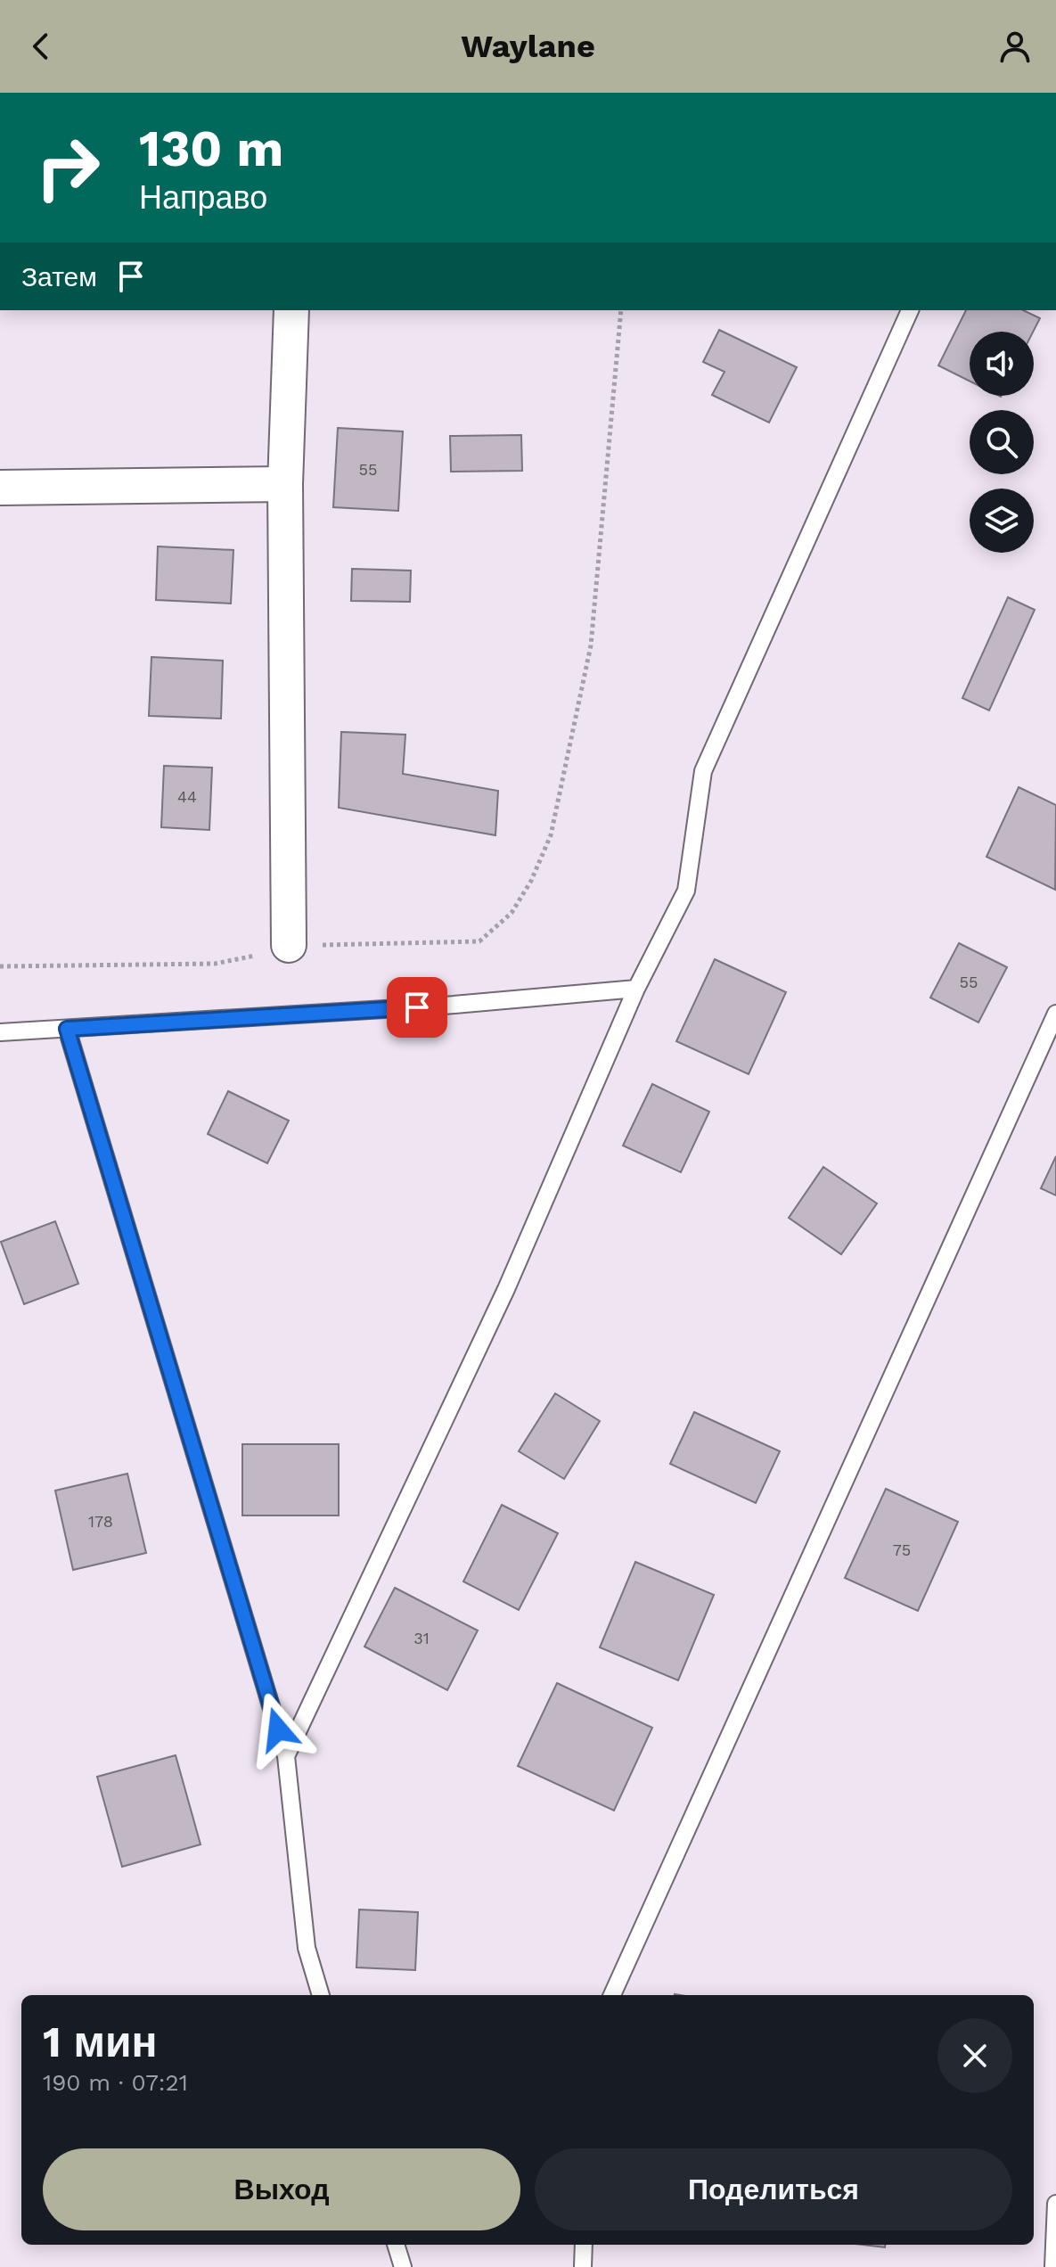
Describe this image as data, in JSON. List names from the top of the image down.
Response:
{
  "house_numbers": [
    "55",
    "44",
    "55",
    "178",
    "75",
    "31"
  ],
  "page": {
    "header": "Waylane",
    "turn": ["130 m", "Направо"],
    "then": "Затем",
    "heading": ["1 мин", "190 m · 07:21"],
    "buttons": ["Выход", "Поделиться"]
  }
}
